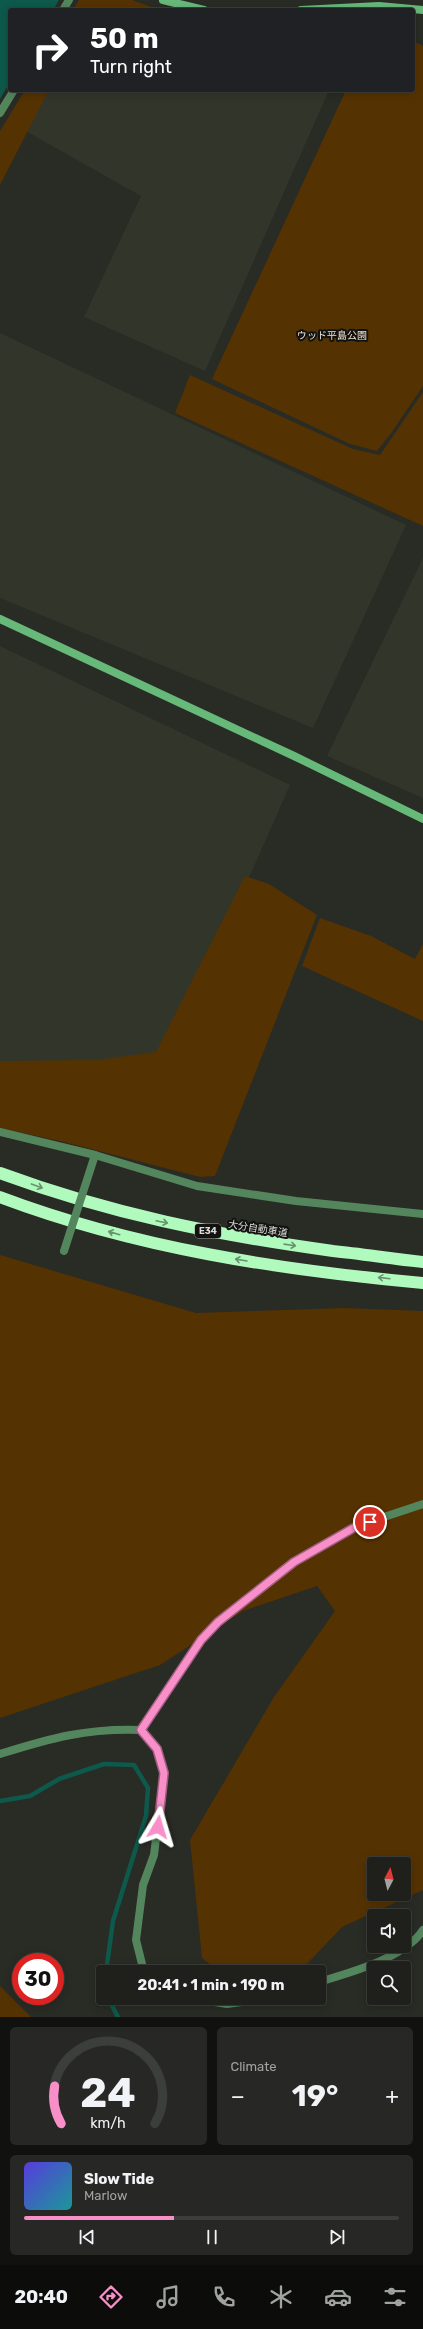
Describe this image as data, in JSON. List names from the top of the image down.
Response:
{
  "streets": {
    "highway": ["大分自動車道", "E34"]
  },
  "parks": ["ウッド平島公園"],
  "north": "top",
  "page": {
    "turn": ["50 m", "Turn right"],
    "limit": "30",
    "trip": "20:41 · 1 min · 190 m",
    "tile": "Climate",
    "heat": ["−", "19°", "+"],
    "song": ["Slow Tide", "Marlow"],
    "tabs": "20:40",
    "gauge": ["24", "km/h"]
  }
}
